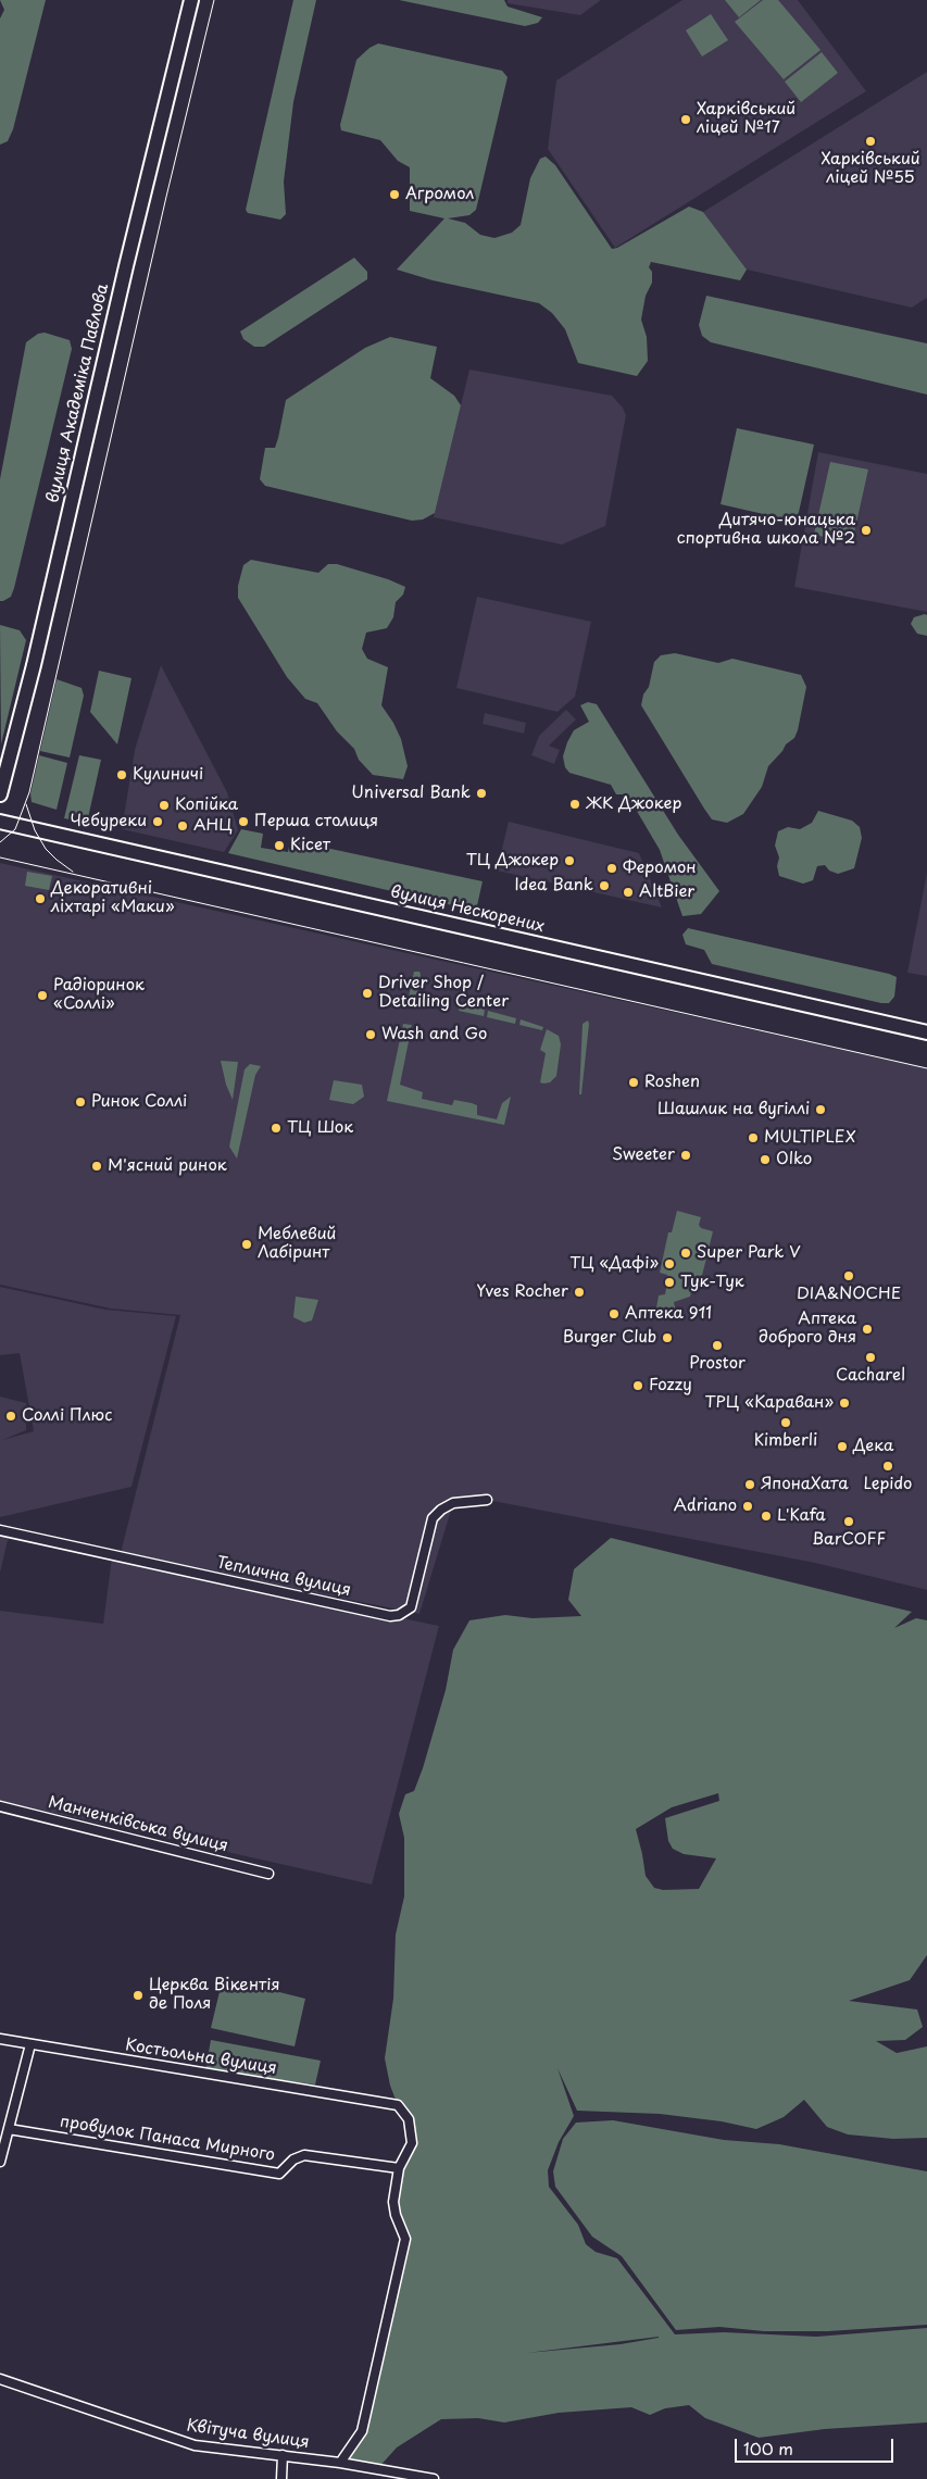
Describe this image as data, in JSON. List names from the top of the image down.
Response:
{
  "streets": {
    "main road": ["вулиця Академіка Павлова", "вулиця Нескорених"],
    "street": [
      "Теплична вулиця",
      "Манченківська вулиця",
      "Костьольна вулиця",
      "провулок Панаса Мирного",
      "Квітуча вулиця"
    ]
  },
  "crossings": [
    ["Костьольна вулиця", "провулок Панаса Мирного"]
  ],
  "places": [
    "Харківський ліцей №17",
    "Харківський ліцей №55",
    "Агромол",
    "Дитячо-юнацька спортивна школа №2",
    "Кулиничі",
    "Universal Bank",
    "ЖК Джокер",
    "Копійка",
    "Чебуреки",
    "Перша столиця",
    "АНЦ",
    "Кісет",
    "ТЦ Джокер",
    "Феромон",
    "Idea Bank",
    "AltBier",
    "Декоративні ліхтарі «Маки»",
    "Driver Shop / Detailing Center",
    "Радіоринок «Соллі»",
    "Wash and Go",
    "Roshen",
    "Ринок Соллі",
    "Шашлик на вугіллі",
    "ТЦ Шок",
    "MULTIPLEX",
    "Sweeter",
    "Olko",
    "М'ясний ринок",
    "Меблевий Лабіринт",
    "Super Park V",
    "ТЦ «Дафі»",
    "DIA&NOCHE",
    "Тук-Тук",
    "Yves Rocher",
    "Аптека 911",
    "Аптека доброго дня",
    "Burger Club",
    "Prostor",
    "Cacharel",
    "Fozzy",
    "ТРЦ «Караван»",
    "Соллі Плюс",
    "Kimberli",
    "Дека",
    "Lepido",
    "ЯпонаХата",
    "Adriano",
    "L'Kafa",
    "BarCOFF",
    "Церква Вікентія де Поля"
  ],
  "scale_bar": "100 m"
}
